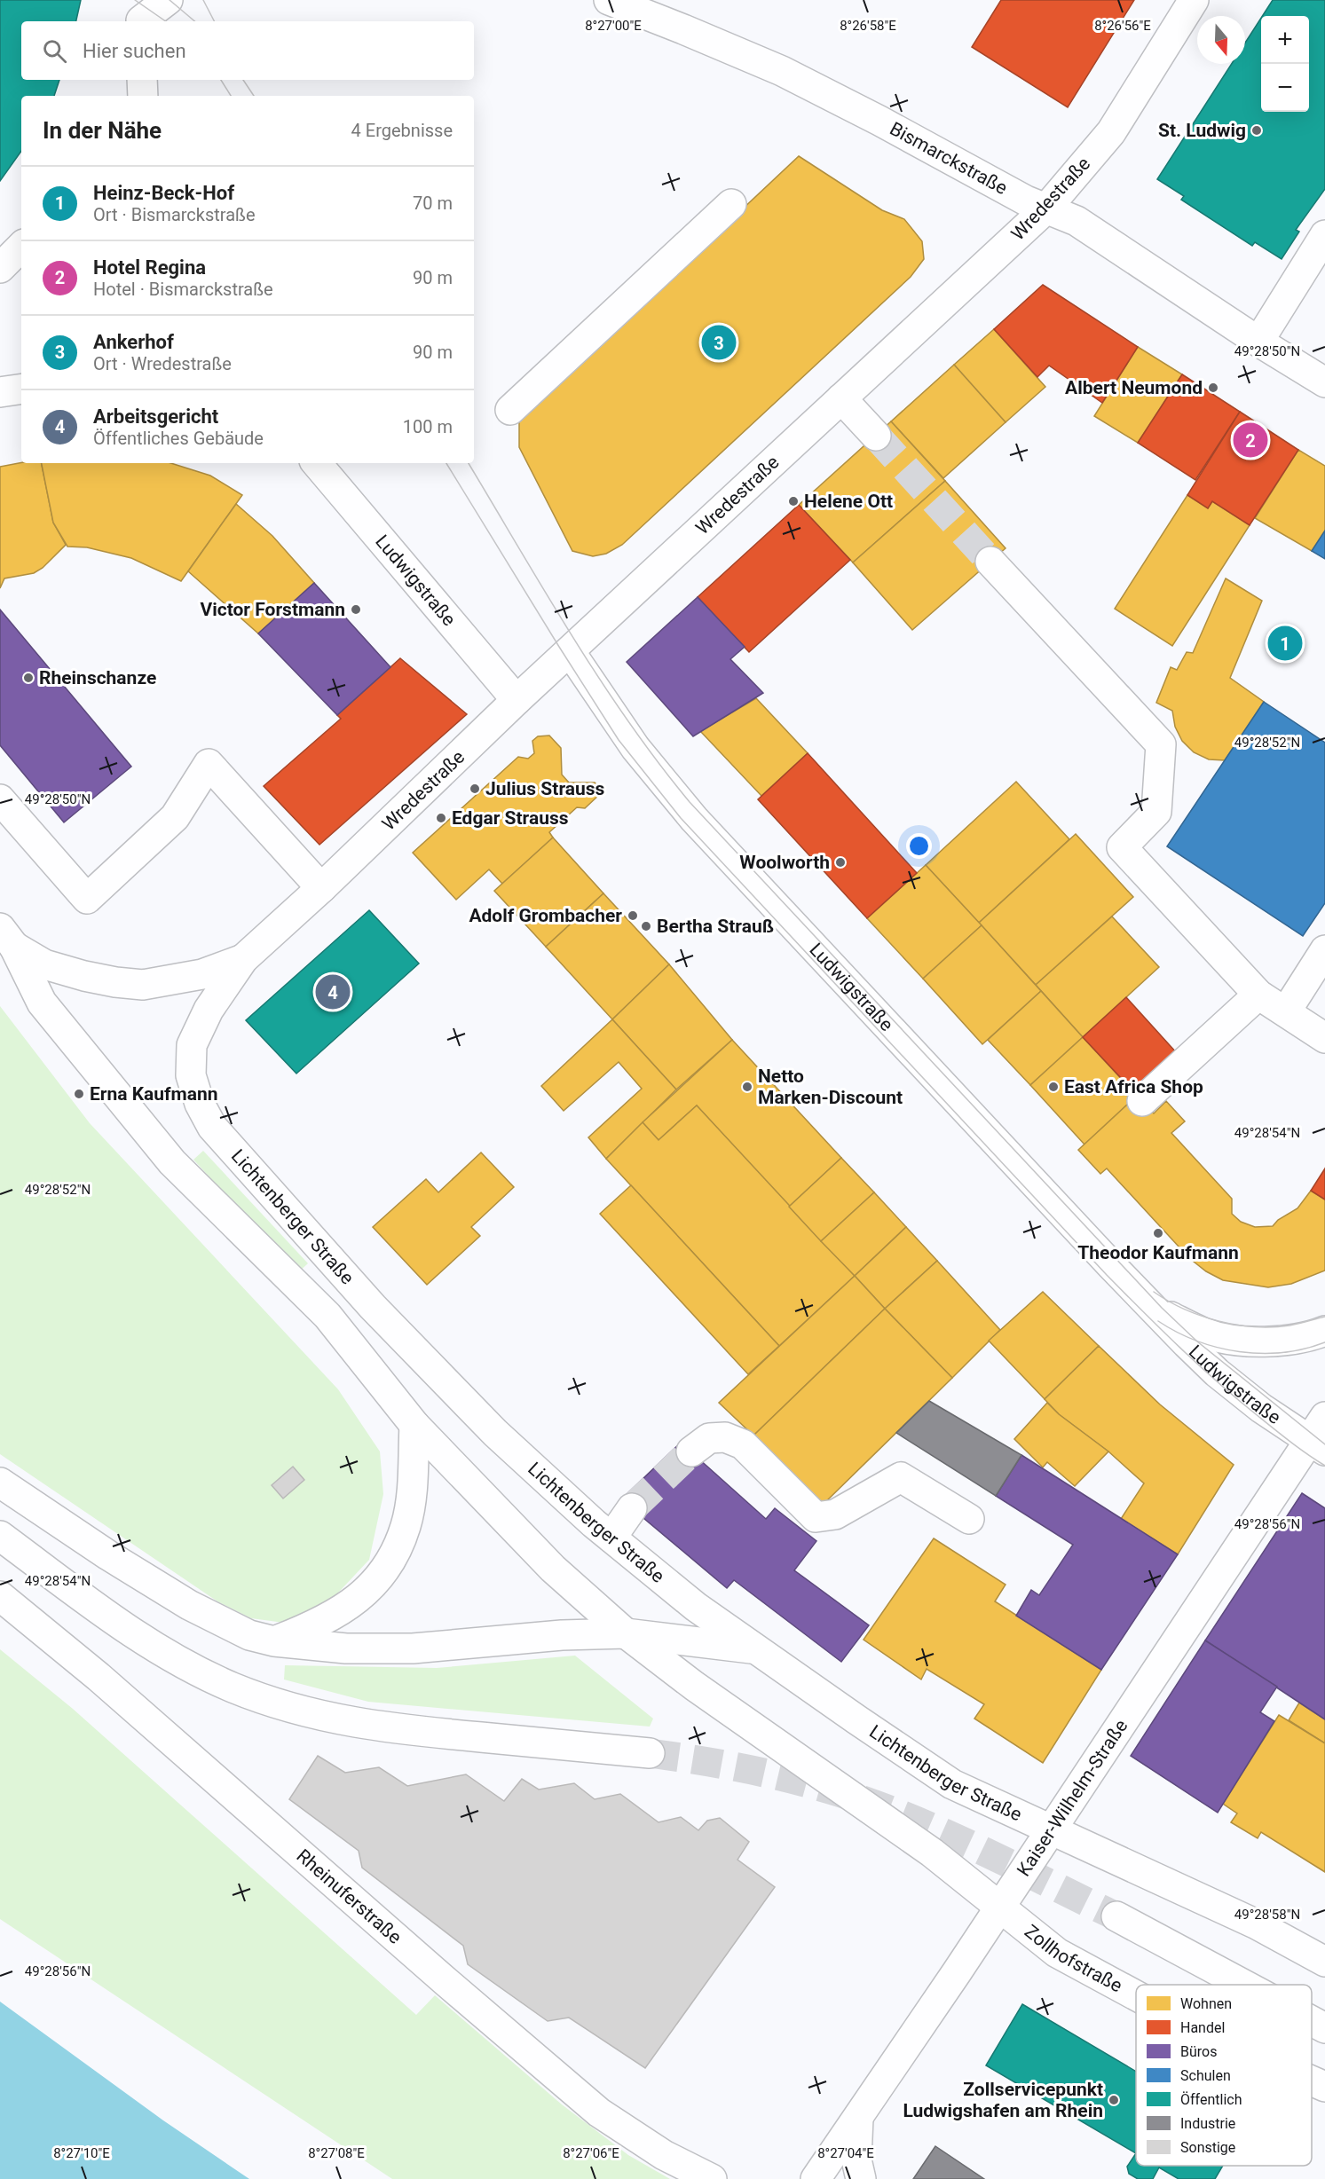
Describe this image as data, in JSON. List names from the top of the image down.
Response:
{
  "streets": {
    "street": [
      "Bismarckstraße",
      "Wredestraße",
      "Ludwigstraße",
      "Lichtenberger Straße",
      "Kaiser-Wilhelm-Straße",
      "Rheinuferstraße",
      "Zollhofstraße"
    ]
  },
  "crossings": [
    ["Bismarckstraße", "Wredestraße"],
    ["Wredestraße", "Ludwigstraße"],
    ["Wredestraße", "Lichtenberger Straße"],
    ["Ludwigstraße", "Kaiser-Wilhelm-Straße"],
    ["Lichtenberger Straße", "Kaiser-Wilhelm-Straße"],
    ["Kaiser-Wilhelm-Straße", "Zollhofstraße"]
  ],
  "places": [
    "St. Ludwig",
    "Albert Neumond",
    "Helene Ott",
    "Victor Forstmann",
    "Rheinschanze",
    "Julius Strauss",
    "Edgar Strauss",
    "Woolworth",
    "Adolf Grombacher",
    "Bertha Strauß",
    "Netto Marken-Discount",
    "East Africa Shop",
    "Erna Kaufmann",
    "Theodor Kaufmann",
    "Zollservicepunkt Ludwigshafen am Rhein"
  ],
  "legend": [
    "Wohnen",
    "Handel",
    "Büros",
    "Schulen",
    "Öffentlich",
    "Industrie",
    "Sonstige"
  ],
  "north": "bottom",
  "page": {
    "map_buttons": ["+", "−"],
    "search": "Hier suchen",
    "heading": ["In der Nähe", "4 Ergebnisse"],
    "list": [
      {
        "mark": "1",
        "name": "Heinz-Beck-Hof",
        "note": "Ort · Bismarckstraße",
        "value": "70 m"
      },
      {
        "mark": "2",
        "name": "Hotel Regina",
        "note": "Hotel · Bismarckstraße",
        "value": "90 m"
      },
      {
        "mark": "3",
        "name": "Ankerhof",
        "note": "Ort · Wredestraße",
        "value": "90 m"
      },
      {
        "mark": "4",
        "name": "Arbeitsgericht",
        "note": "Öffentliches Gebäude",
        "value": "100 m"
      }
    ],
    "pins": [
      "3",
      "2",
      "1",
      "4"
    ]
  },
  "coordinates": [
    "8°26'56\"E",
    "8°27'00\"E",
    "8°26'58\"E",
    "49°28'50\"N",
    "49°28'52\"N",
    "49°28'54\"N",
    "49°28'56\"N",
    "49°28'58\"N",
    "8°27'10\"E",
    "8°27'08\"E",
    "8°27'06\"E",
    "8°27'04\"E"
  ]
}
